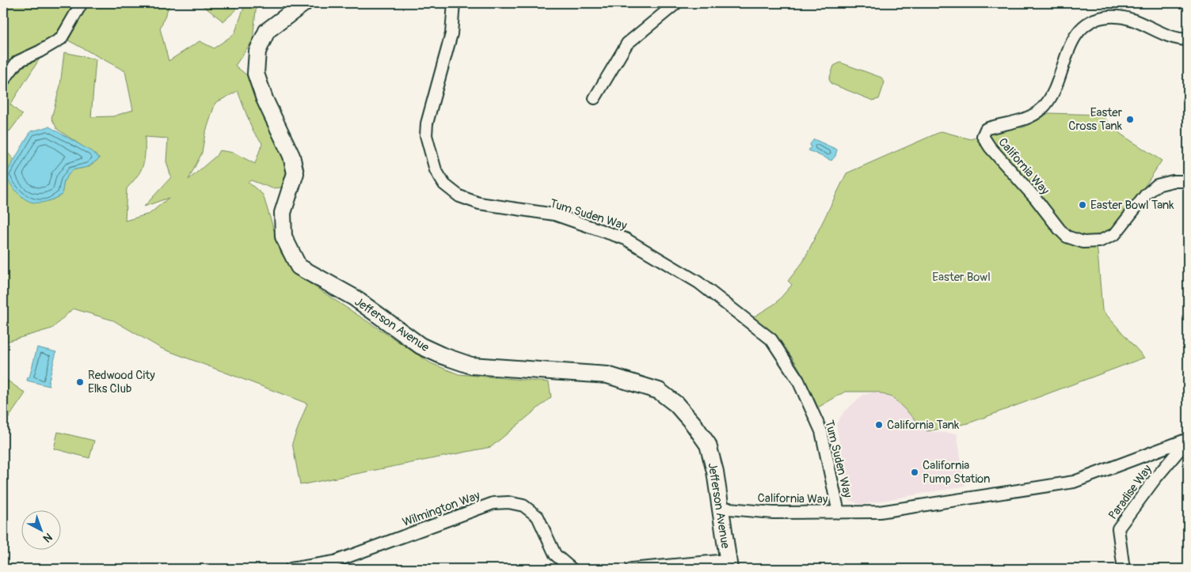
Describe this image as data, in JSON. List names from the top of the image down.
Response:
{
  "streets": {
    "street": [
      "California Way",
      "Tum Suden Way",
      "Jefferson Avenue",
      "Paradise Way",
      "Wilmington Way"
    ]
  },
  "crossings": [
    ["California Way", "Tum Suden Way"],
    ["California Way", "Jefferson Avenue"],
    ["California Way", "Paradise Way"]
  ],
  "parks": ["Easter Bowl"],
  "places": [
    "Easter Cross Tank",
    "Easter Bowl Tank",
    "Redwood City Elks Club",
    "California Tank",
    "California Pump Station"
  ],
  "north": "bottom right"
}
